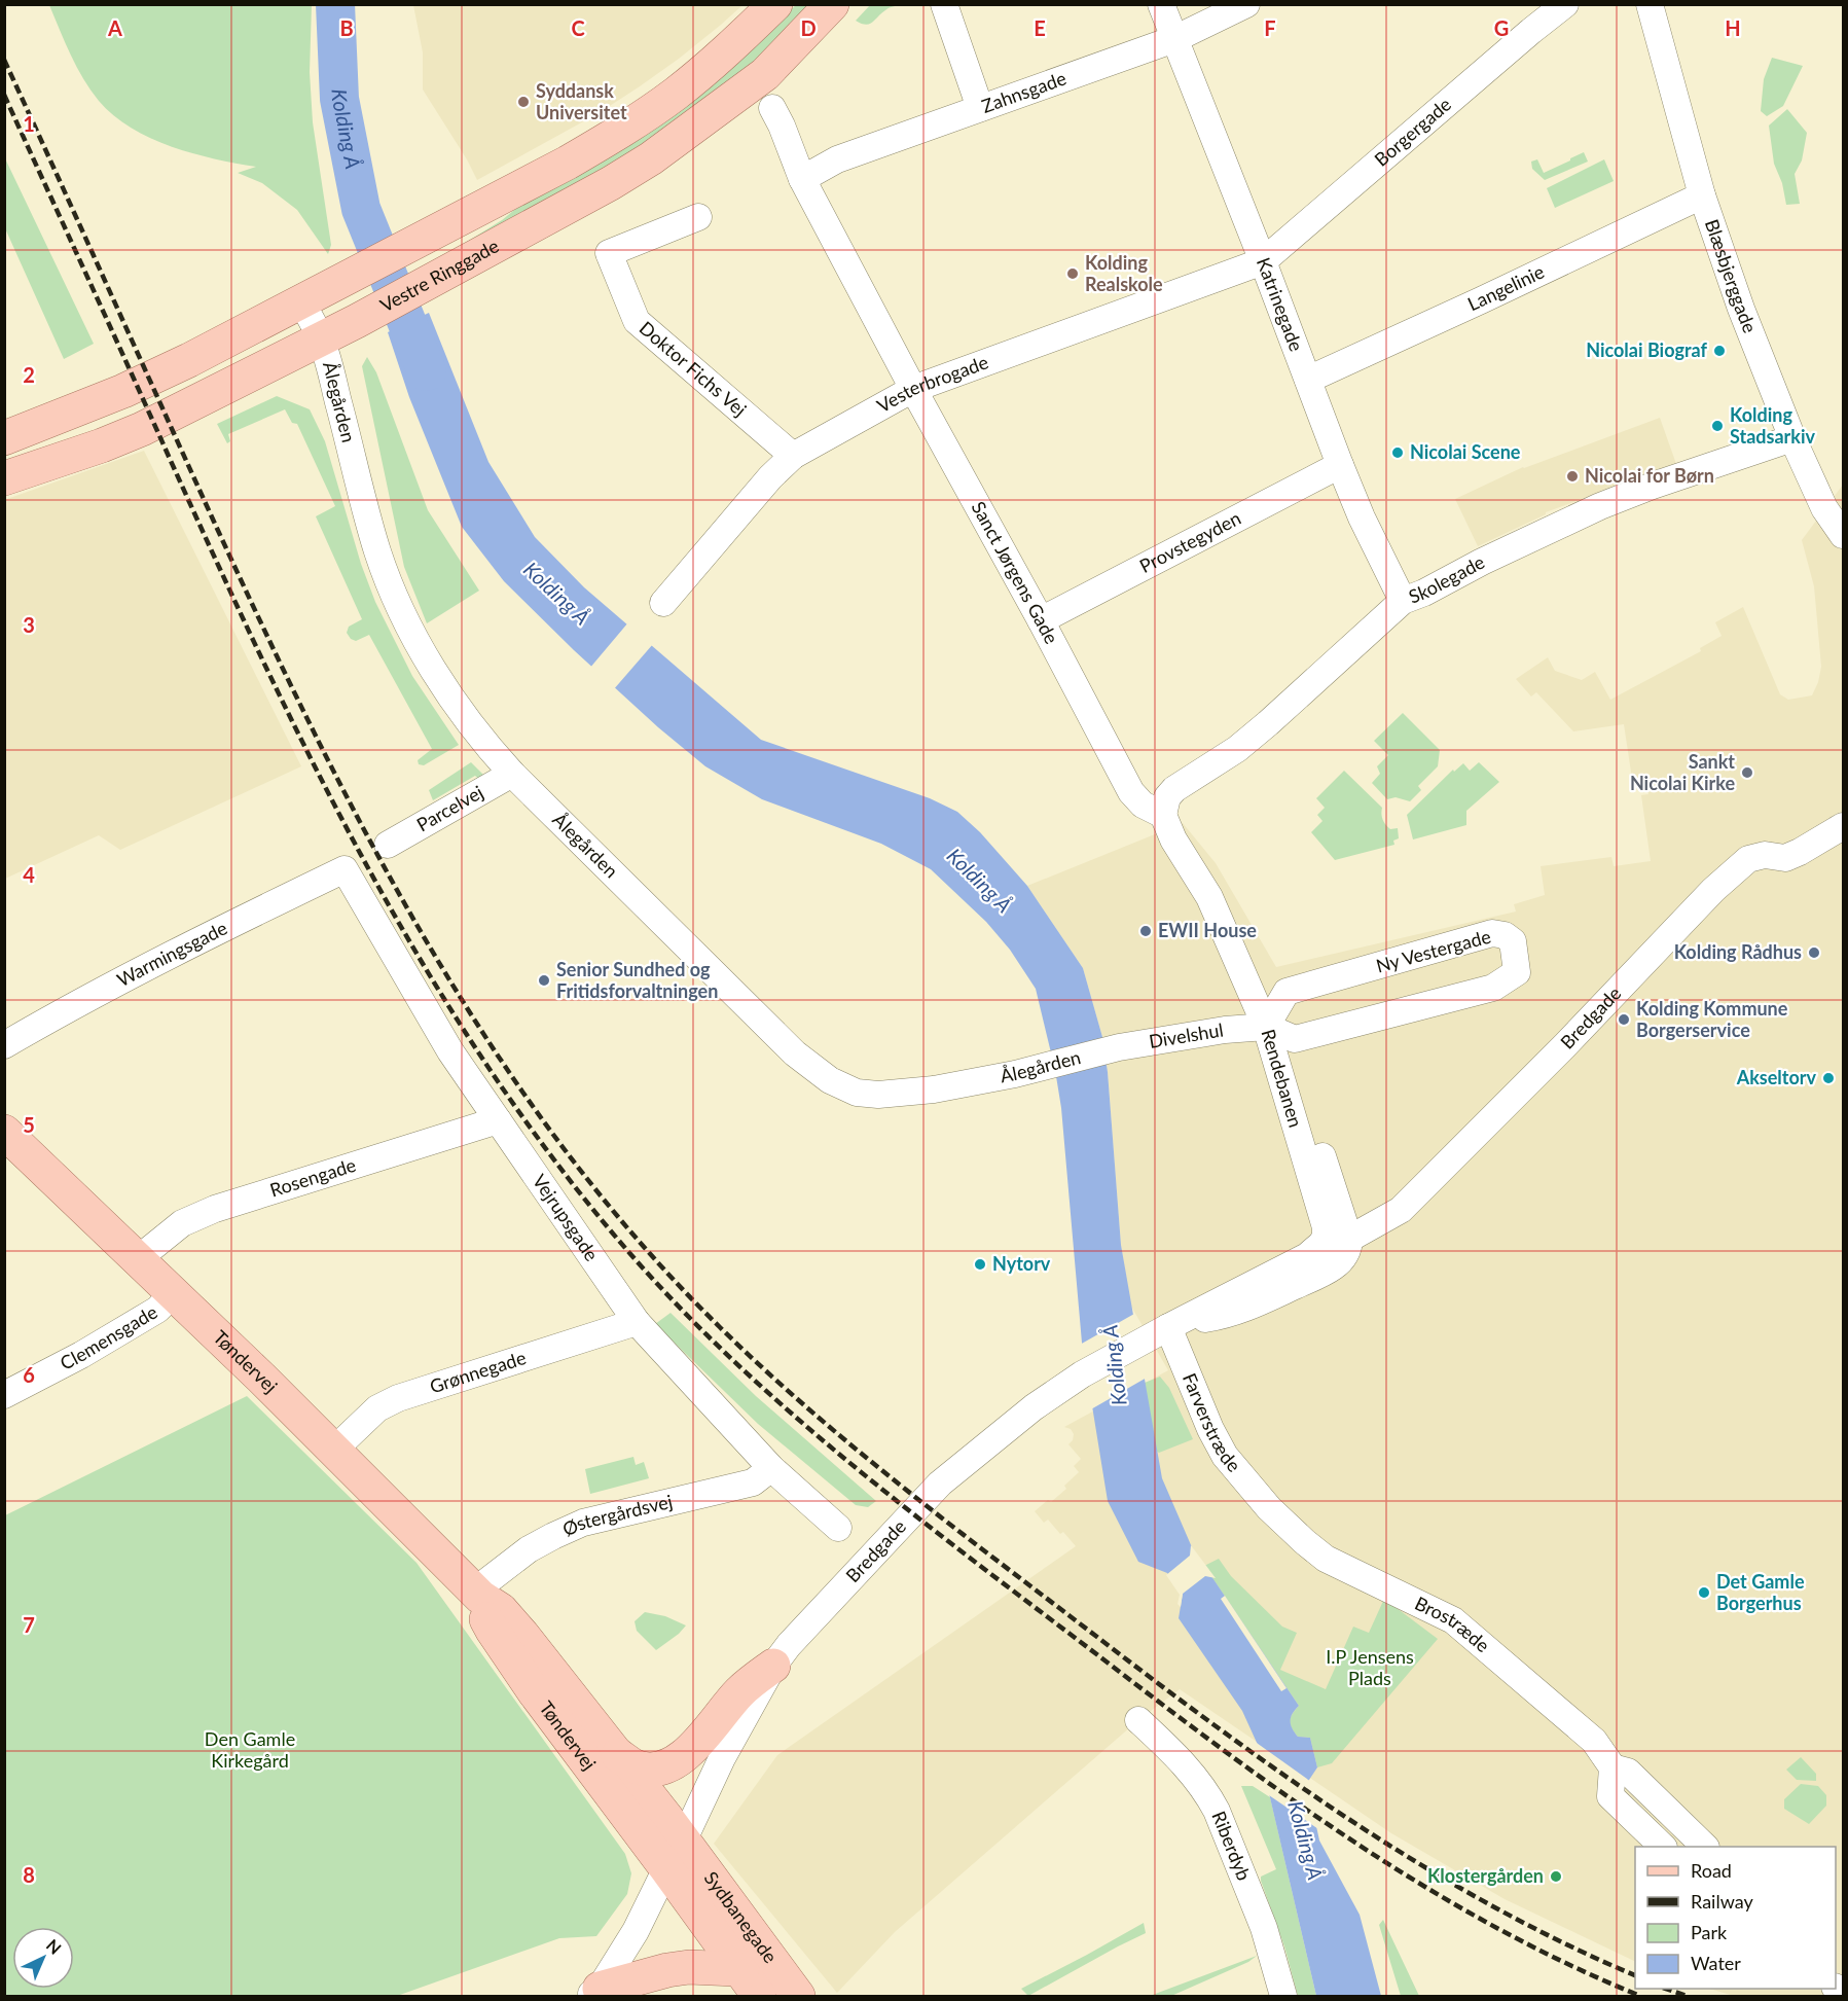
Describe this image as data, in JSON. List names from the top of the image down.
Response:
{
  "streets": {
    "main road": ["Vestre Ringgade", "Tøndervej", "Sydbanegade"],
    "street": [
      "Zahnsgade",
      "Borgergade",
      "Blæsbjerggade",
      "Langelinie",
      "Katrinegade",
      "Doktor Fichs Vej",
      "Vesterbrogade",
      "Ålegården",
      "Provstegyden",
      "Sanct Jørgens Gade",
      "Skolegade",
      "Parcelvej",
      "Ny Vestergade",
      "Warmingsgade",
      "Bredgade",
      "Divelshul",
      "Rendebanen",
      "Rosengade",
      "Vejrupsgade",
      "Clemensgade",
      "Grønnegade",
      "Farverstræde",
      "Østergårdsvej",
      "Brostræde",
      "Riberdyb"
    ]
  },
  "crossings": [
    ["Zahnsgade", "Katrinegade"],
    ["Zahnsgade", "Sanct Jørgens Gade"],
    ["Borgergade", "Katrinegade"],
    ["Borgergade", "Vesterbrogade"],
    ["Blæsbjerggade", "Langelinie"],
    ["Blæsbjerggade", "Skolegade"],
    ["Vestre Ringgade", "Ålegården"],
    ["Langelinie", "Katrinegade"],
    ["Katrinegade", "Vesterbrogade"],
    ["Katrinegade", "Provstegyden"],
    ["Katrinegade", "Skolegade"],
    ["Doktor Fichs Vej", "Vesterbrogade"],
    ["Vesterbrogade", "Sanct Jørgens Gade"],
    ["Ålegården", "Parcelvej"],
    ["Ålegården", "Divelshul"],
    ["Provstegyden", "Sanct Jørgens Gade"],
    ["Sanct Jørgens Gade", "Skolegade"],
    ["Ny Vestergade", "Divelshul"],
    ["Ny Vestergade", "Rendebanen"],
    ["Warmingsgade", "Vejrupsgade"],
    ["Bredgade", "Rendebanen"],
    ["Bredgade", "Tøndervej"],
    ["Bredgade", "Farverstræde"],
    ["Bredgade", "Sydbanegade"],
    ["Divelshul", "Rendebanen"],
    ["Rosengade", "Vejrupsgade"],
    ["Rosengade", "Tøndervej"],
    ["Vejrupsgade", "Grønnegade"],
    ["Vejrupsgade", "Østergårdsvej"],
    ["Clemensgade", "Tøndervej"],
    ["Tøndervej", "Grønnegade"],
    ["Tøndervej", "Østergårdsvej"],
    ["Tøndervej", "Sydbanegade"],
    ["Farverstræde", "Brostræde"]
  ],
  "water": ["Kolding Å"],
  "parks": ["I.P Jensens Plads", "Den Gamle Kirkegård"],
  "places": [
    "Syddansk Universitet",
    "Kolding Realskole",
    "Nicolai Biograf",
    "Kolding Stadsarkiv",
    "Nicolai Scene",
    "Nicolai for Børn",
    "Sankt Nicolai Kirke",
    "EWII House",
    "Kolding Rådhus",
    "Senior Sundhed og Fritidsforvaltningen",
    "Kolding Kommune Borgerservice",
    "Akseltorv",
    "Nytorv",
    "Det Gamle Borgerhus",
    "Klostergården"
  ],
  "legend": [
    "Road",
    "Railway",
    "Park",
    "Water"
  ],
  "north": "top right",
  "grid": {
    "columns": [
      "A",
      "B",
      "C",
      "D",
      "E",
      "F",
      "G",
      "H"
    ],
    "rows": [
      "1",
      "2",
      "3",
      "4",
      "5",
      "6",
      "7",
      "8"
    ]
  }
}
